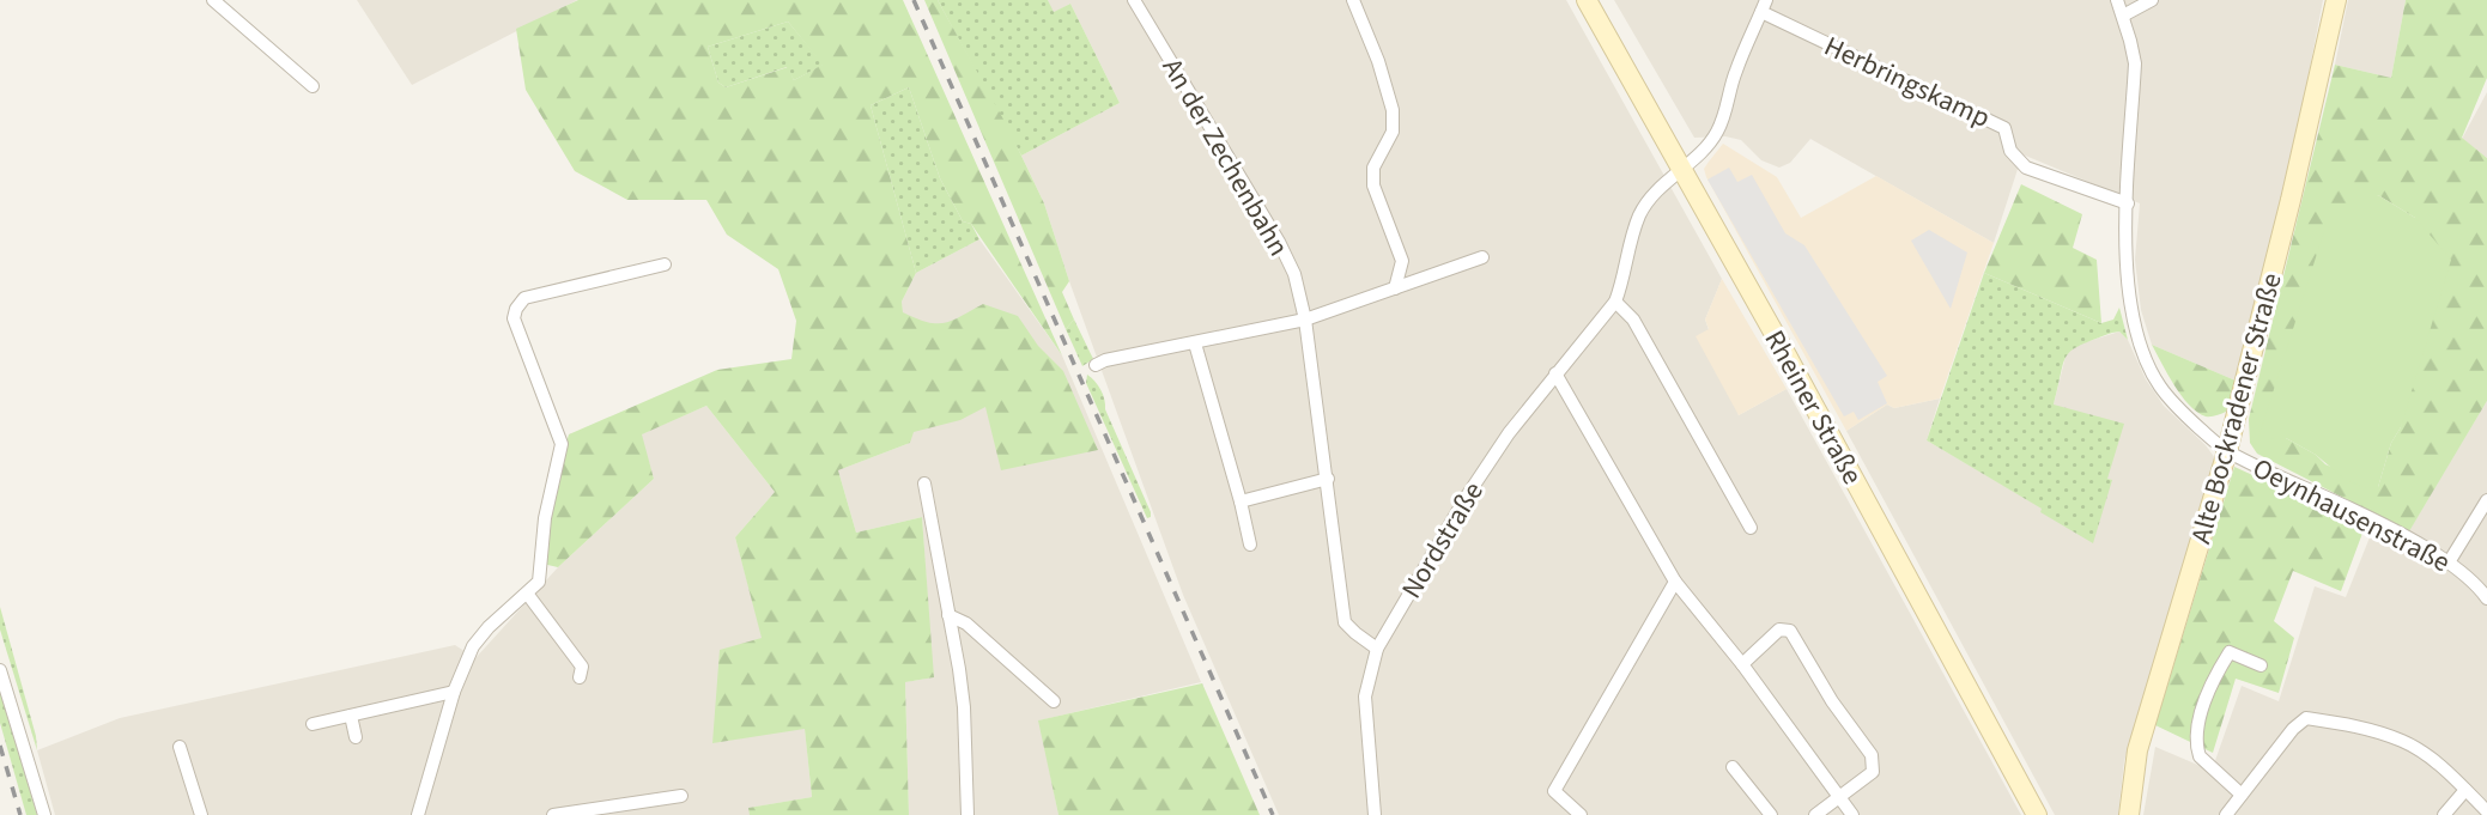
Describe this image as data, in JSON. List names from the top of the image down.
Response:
{
  "streets": {
    "main road": ["Rheiner Straße", "Alte Bockradener Straße"],
    "street": [
      "Herbringskamp",
      "An der Zechenbahn",
      "Oeynhausenstraße",
      "Nordstraße"
    ]
  },
  "crossings": [
    ["Herbringskamp", "Oeynhausenstraße"],
    ["Herbringskamp", "Nordstraße"],
    ["An der Zechenbahn", "Nordstraße"],
    ["Rheiner Straße", "Nordstraße"],
    ["Alte Bockradener Straße", "Oeynhausenstraße"]
  ]
}
